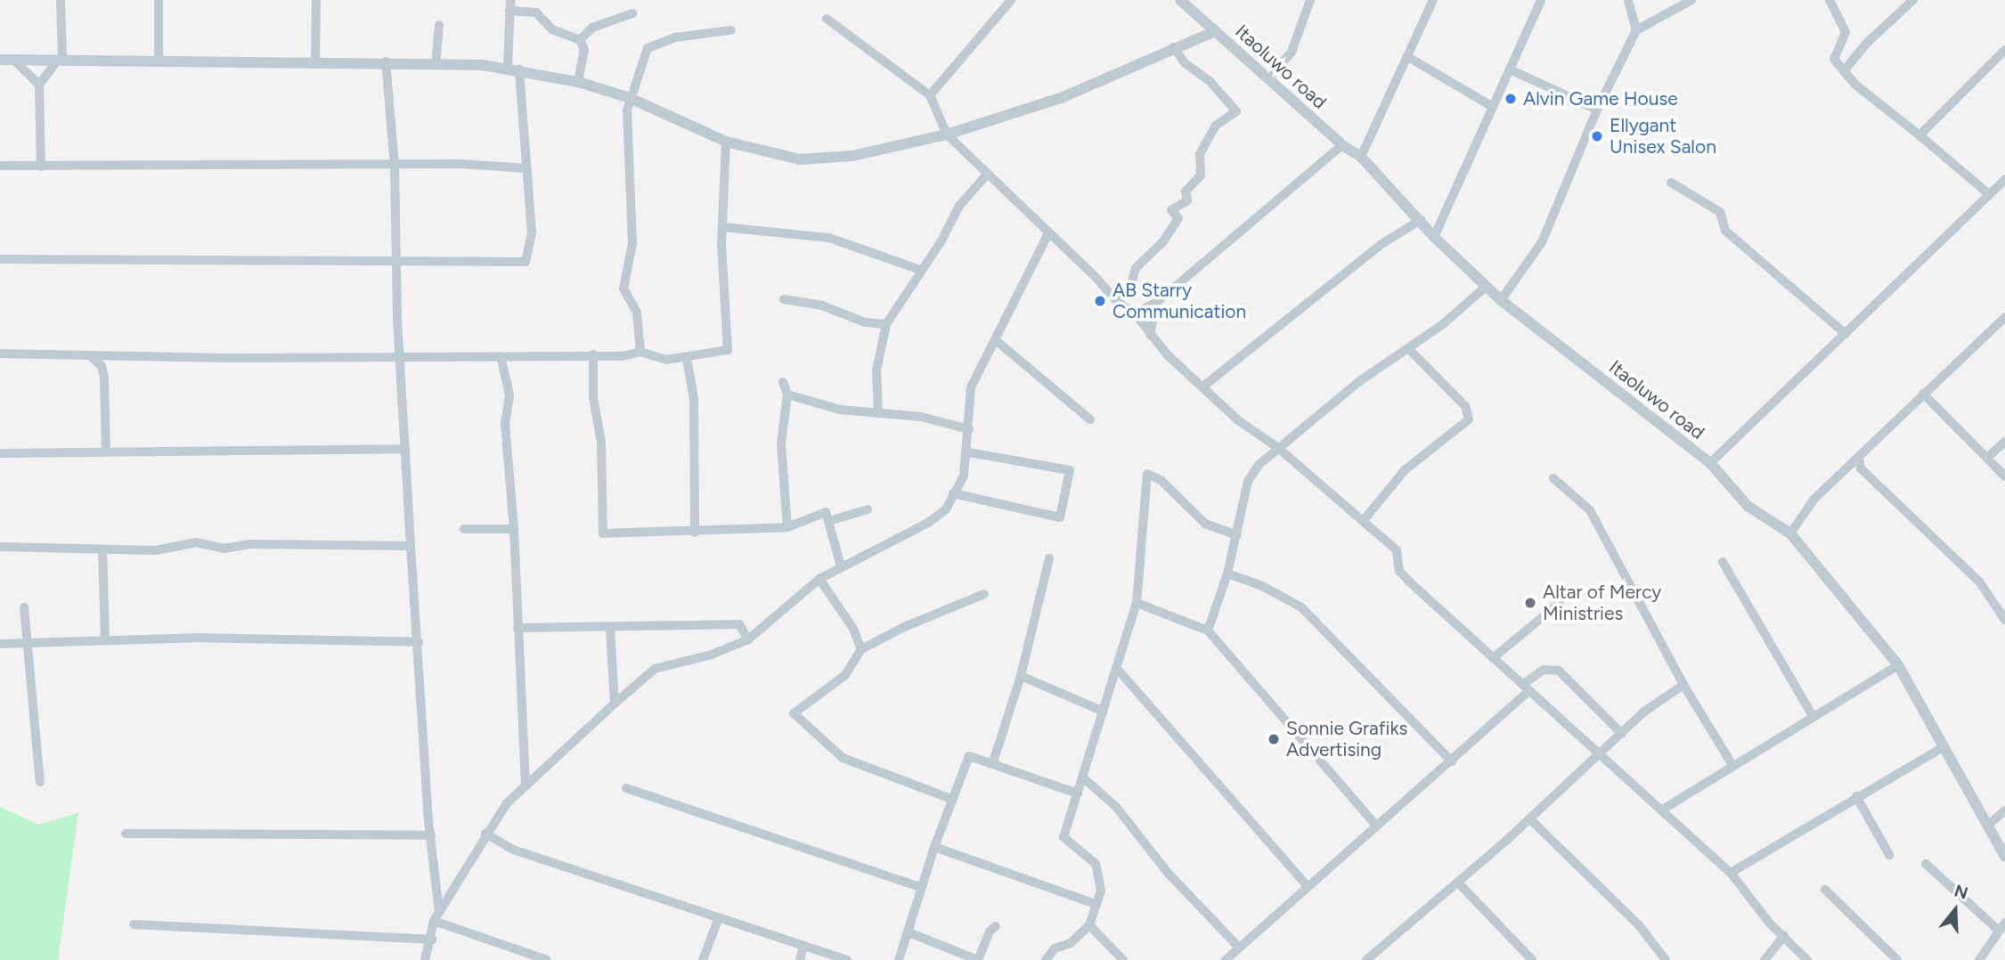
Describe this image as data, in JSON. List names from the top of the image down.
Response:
{
  "streets": {
    "street": ["Itaoluwo road"]
  },
  "places": [
    "Alvin Game House",
    "Ellygant Unisex Salon",
    "AB Starry Communication",
    "Altar of Mercy Ministries",
    "Sonnie Grafiks Advertising"
  ],
  "north": "top"
}
